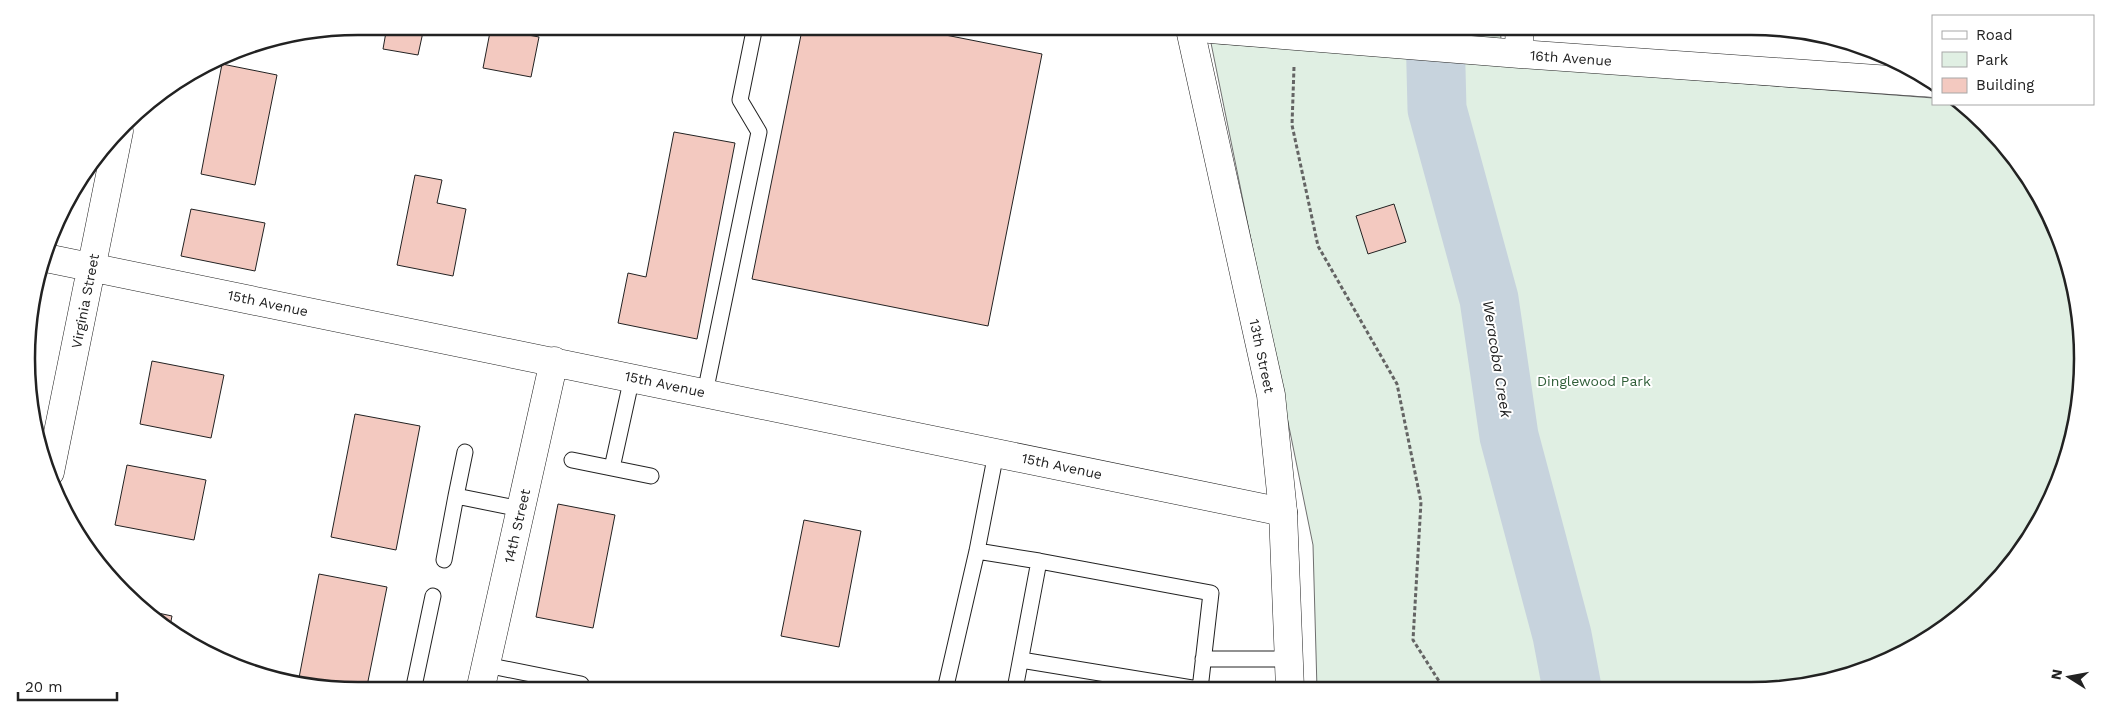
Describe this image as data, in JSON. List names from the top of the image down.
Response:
{
  "streets": {
    "street": [
      "16th Avenue",
      "Virginia Street",
      "15th Avenue",
      "13th Street",
      "14th Street"
    ]
  },
  "crossings": [
    ["Virginia Street", "15th Avenue"],
    ["15th Avenue", "13th Street"],
    ["15th Avenue", "14th Street"]
  ],
  "water": ["Weracoba Creek"],
  "parks": ["Dinglewood Park"],
  "legend": ["Road", "Park", "Building"],
  "scale_bar": "20 m",
  "north": "left"
}
